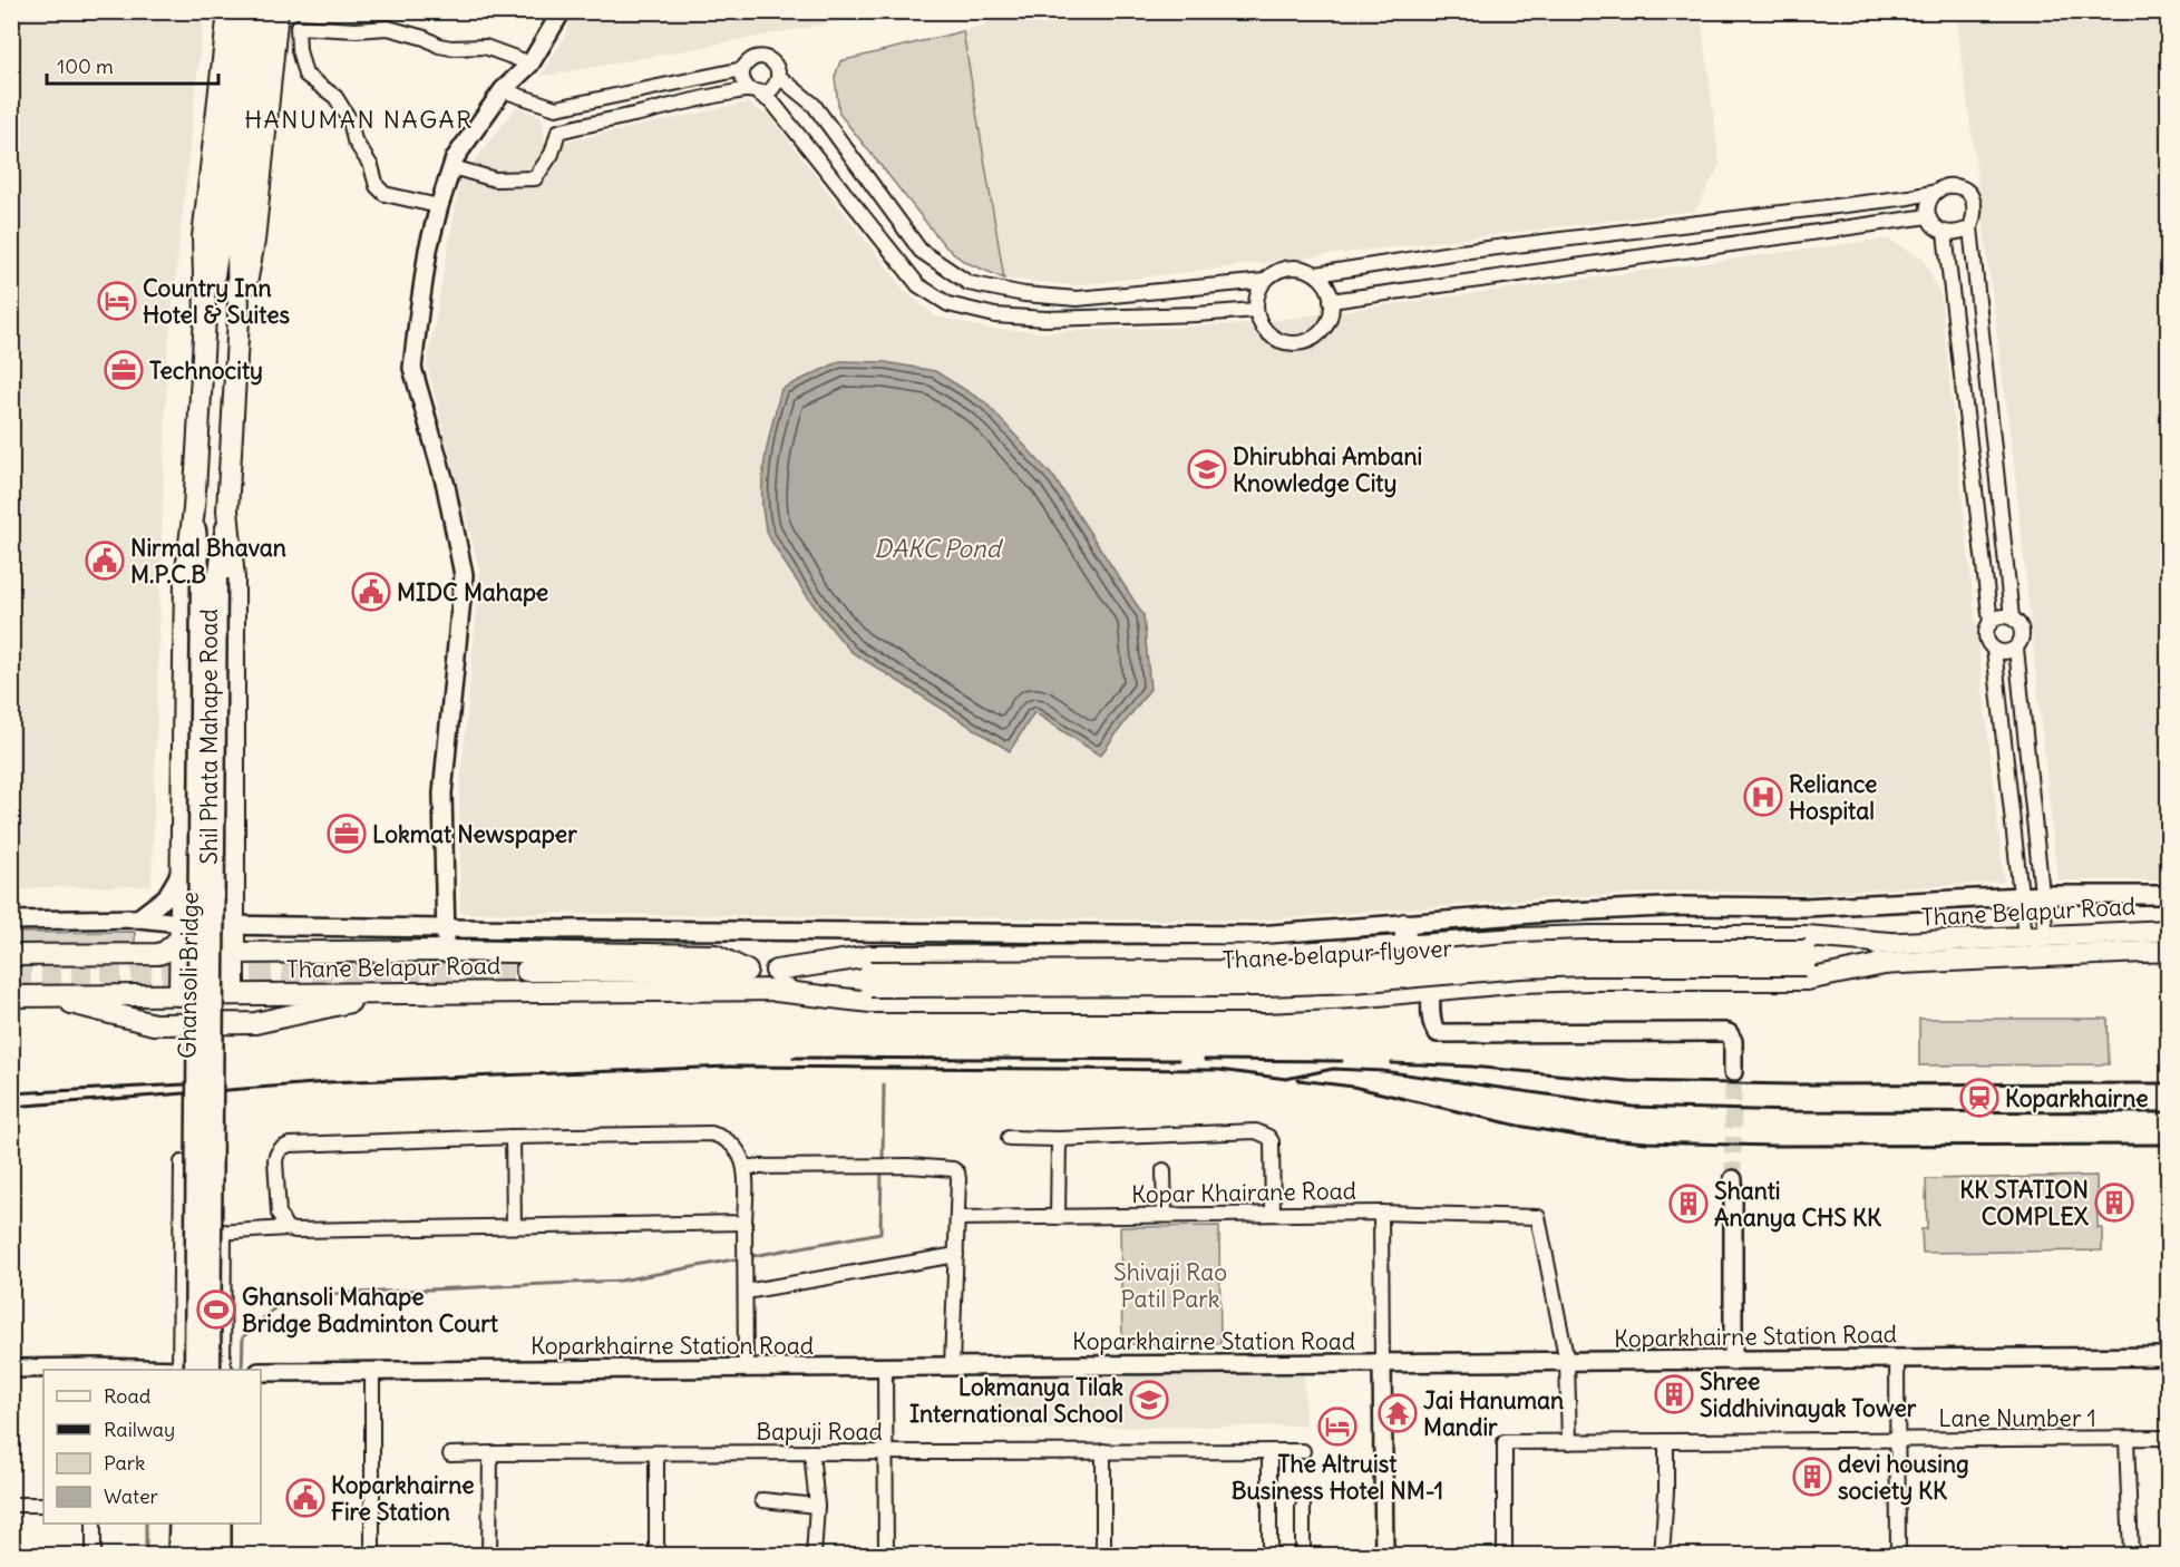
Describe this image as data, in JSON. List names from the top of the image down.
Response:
{
  "streets": {
    "main road": [
      "Shil Phata Mahape Road",
      "Thane Belapur Road",
      "Thane belapur flyover",
      "Ghansoli Bridge"
    ],
    "street": [
      "Kopar Khairane Road",
      "Koparkhairne Station Road",
      "Lane Number 1",
      "Bapuji Road"
    ]
  },
  "crossings": [
    ["Shil Phata Mahape Road", "Thane Belapur Road"],
    ["Shil Phata Mahape Road", "Ghansoli Bridge"],
    ["Thane Belapur Road", "Thane belapur flyover"],
    ["Kopar Khairane Road", "Koparkhairne Station Road"]
  ],
  "districts": ["HANUMAN NAGAR"],
  "water": ["DAKC Pond"],
  "parks": ["Shivaji Rao Patil Park"],
  "places": {
    "hotel": ["Country Inn Hotel & Suites", "The Altruist Business Hotel NM-1"],
    "office": ["Technocity", "Lokmat Newspaper"],
    "school or university": ["Dhirubhai Ambani Knowledge City", "Lokmanya Tilak International School"],
    "public building": ["Nirmal Bhavan M.P.C.B", "MIDC Mahape", "Koparkhairne Fire Station"],
    "hospital": ["Reliance Hospital"],
    "station": ["Koparkhairne"],
    "building": [
      "KK STATION COMPLEX",
      "Shanti Ananya CHS KK",
      "Shree Siddhivinayak Tower",
      "devi housing society KK"
    ],
    "sports": ["Ghansoli Mahape Bridge Badminton Court"],
    "temple": ["Jai Hanuman Mandir"]
  },
  "legend": [
    "Road",
    "Railway",
    "Park",
    "Water"
  ],
  "scale_bar": "100 m"
}
